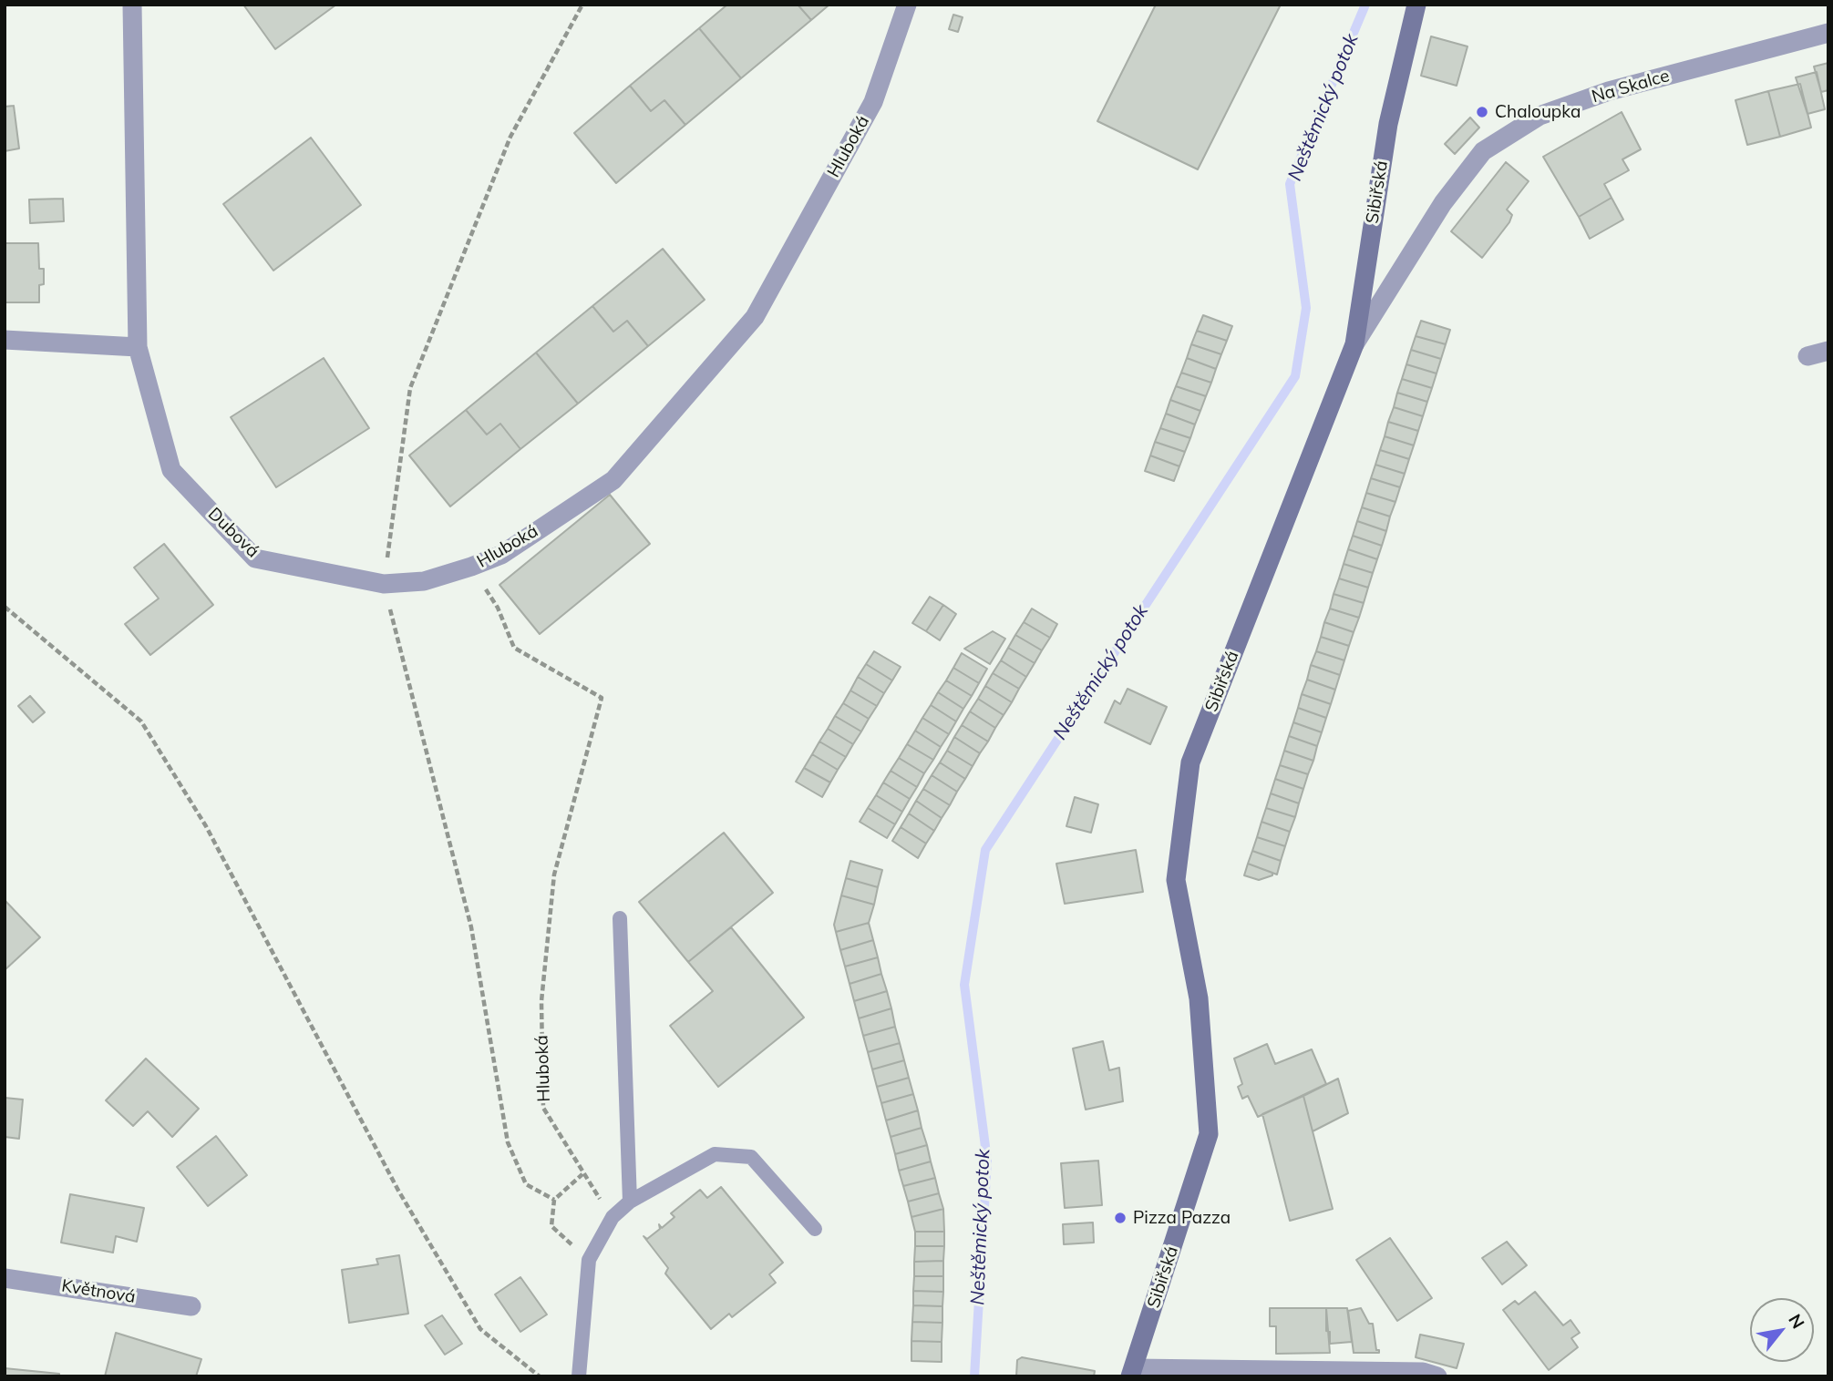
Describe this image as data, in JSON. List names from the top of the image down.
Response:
{
  "streets": {
    "street": [
      "Na Skalce",
      "Hluboká",
      "Sibiřská",
      "Dubová",
      "Květnová"
    ]
  },
  "crossings": [
    ["Na Skalce", "Sibiřská"],
    ["Hluboká", "Dubová"]
  ],
  "water": ["Neštěmický potok"],
  "places": ["Chaloupka", "Pizza Pazza"],
  "north": "top right"
}
